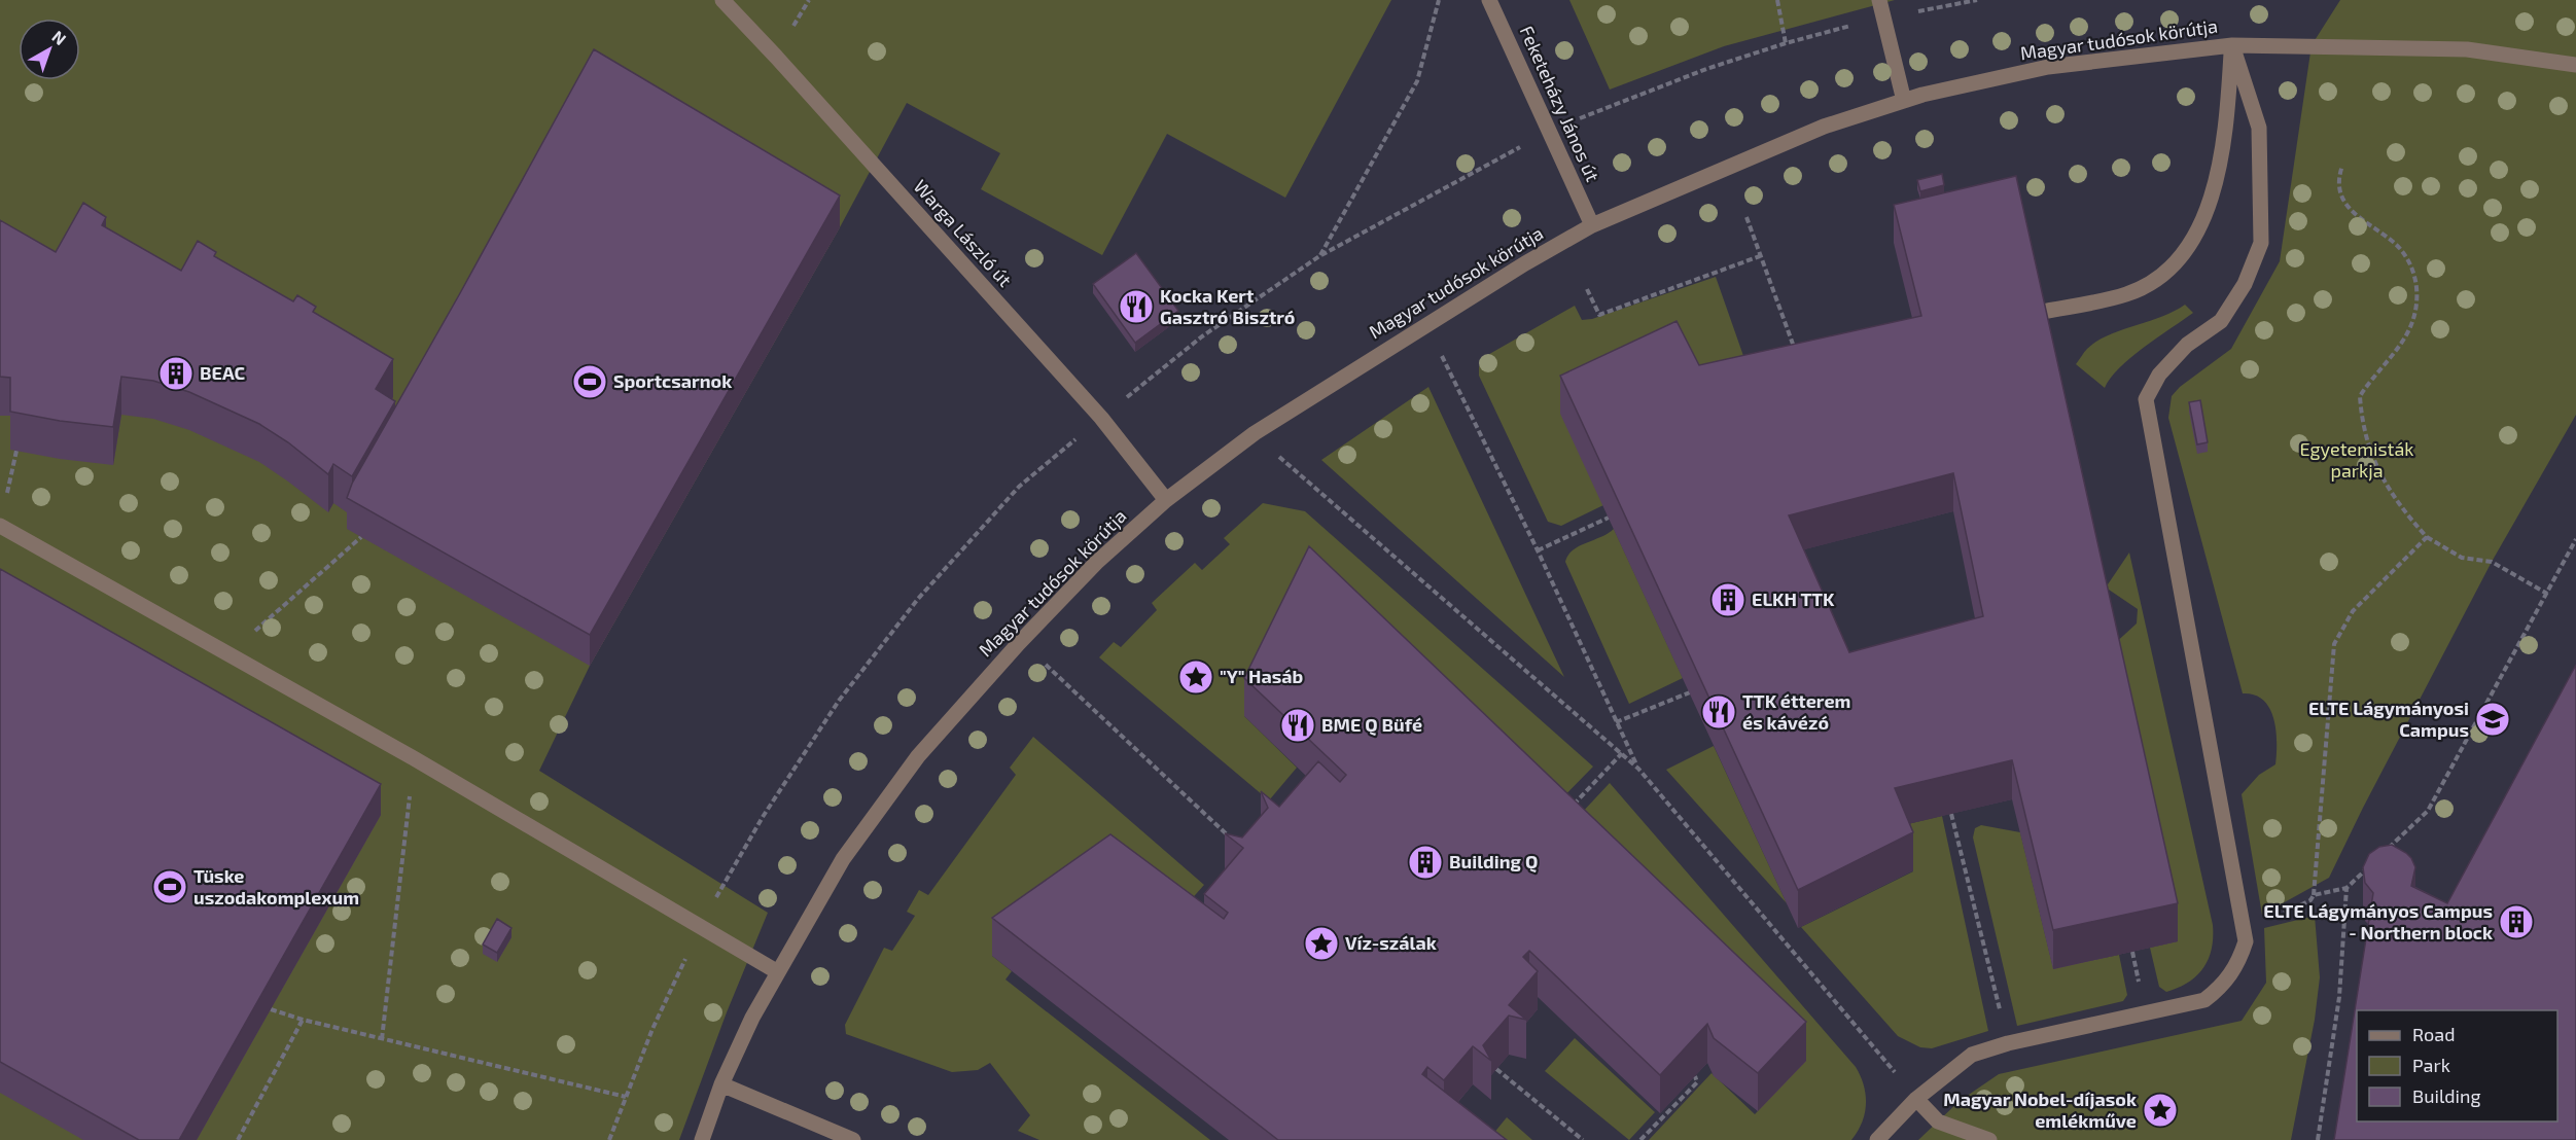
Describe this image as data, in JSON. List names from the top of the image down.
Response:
{
  "streets": {
    "street": ["Magyar tudósok körútja", "Feketeházy János út", "Warga László út"]
  },
  "crossings": [
    ["Magyar tudósok körútja", "Feketeházy János út"],
    ["Magyar tudósok körútja", "Warga László út"]
  ],
  "parks": ["Egyetemisták parkja"],
  "places": {
    "restaurant": ["Kocka Kert Gasztró Bisztró", "TTK étterem és kávézó", "BME Q Büfé"],
    "building": [
      "BEAC",
      "ELKH TTK",
      "Building Q",
      "ELTE Lágymányos Campus - Northern block"
    ],
    "sports": ["Sportcsarnok", "Tüske uszodakomplexum"],
    "place": ["\"Y\" Hasáb", "Víz-szálak", "Magyar Nobel-díjasok emlékműve"],
    "school or university": ["ELTE Lágymányosi Campus"]
  },
  "legend": ["Road", "Park", "Building"],
  "north": "top right"
}
